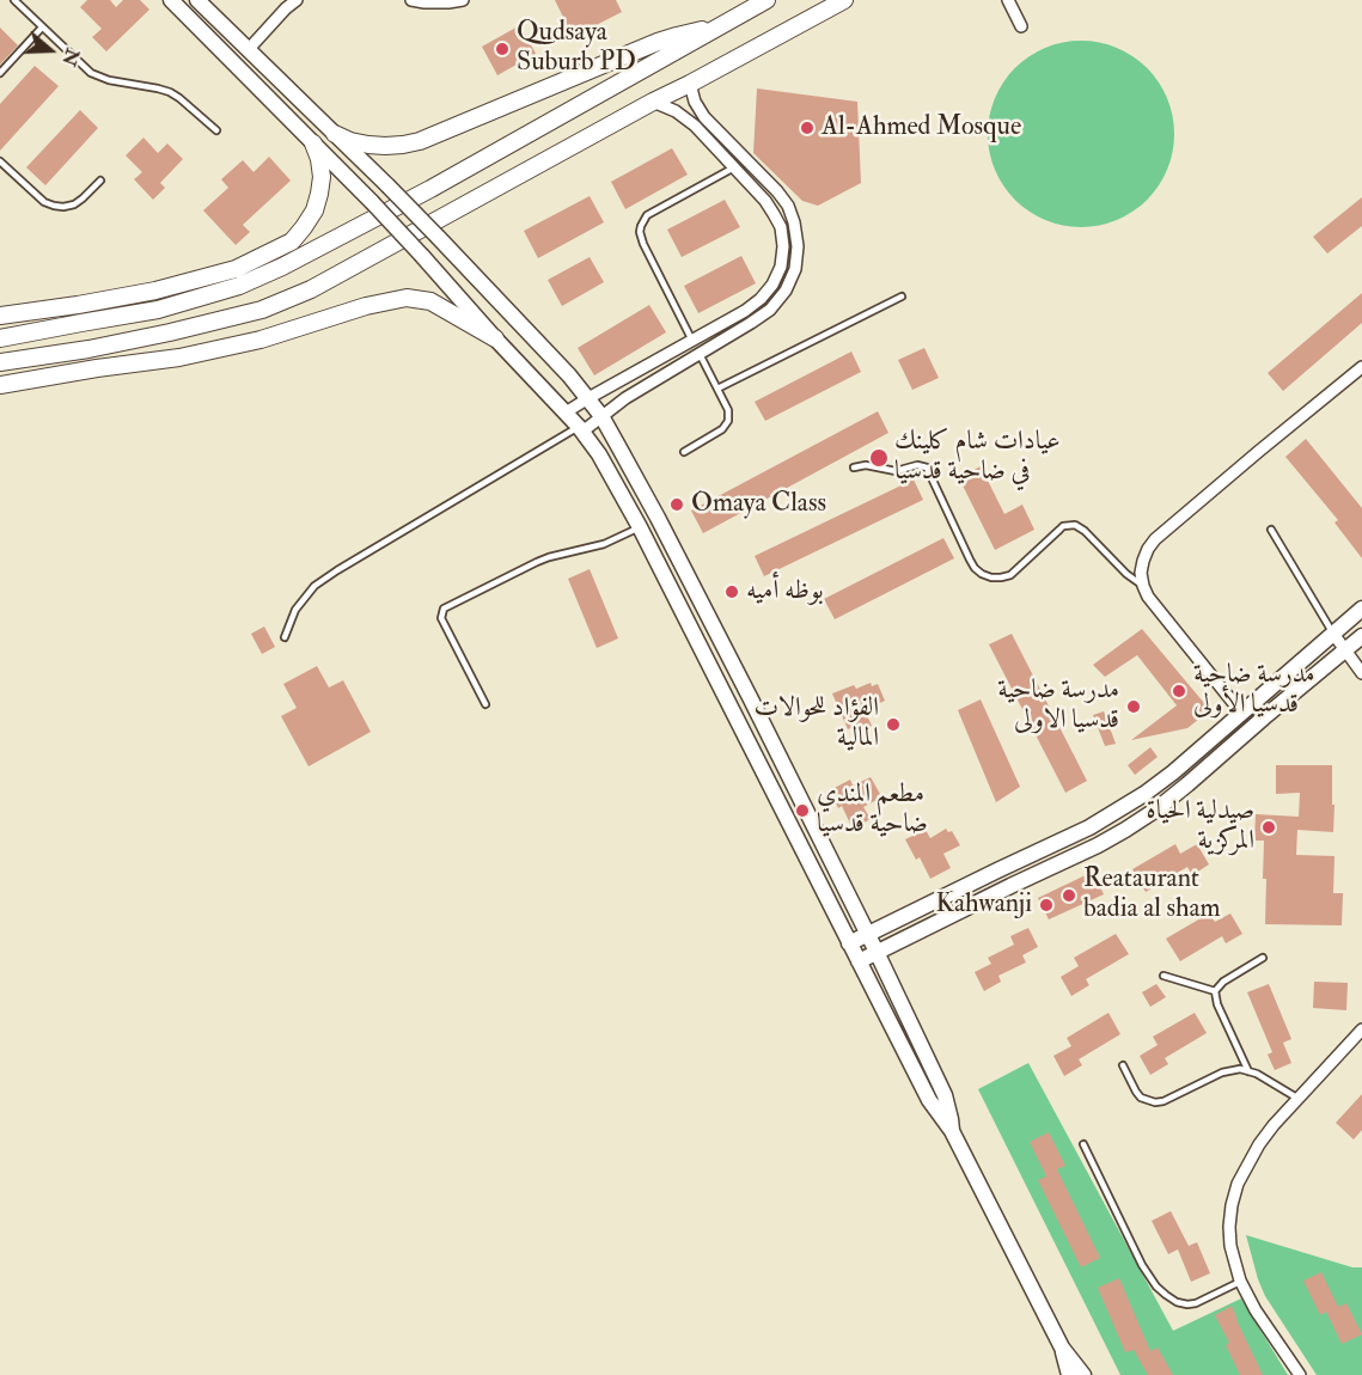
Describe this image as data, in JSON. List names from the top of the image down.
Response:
{
  "places": [
    "Qudsaya Suburb PD",
    "Al-Ahmed Mosque",
    "عيادات شام كلينك في ضاحية قدسيا",
    "Omaya Class",
    "بوظه أميه",
    "مدرسة ضاحية قدسيا الأولى",
    "مدرسة ضاحية قدسيا الاولى",
    "الفؤاد للحوالات المالية",
    "مطعم المندي ضاحية قدسيا",
    "صيدلية الحياة المركزية",
    "Reataurant badia al sham",
    "Kahwanji"
  ],
  "north": "right"
}
